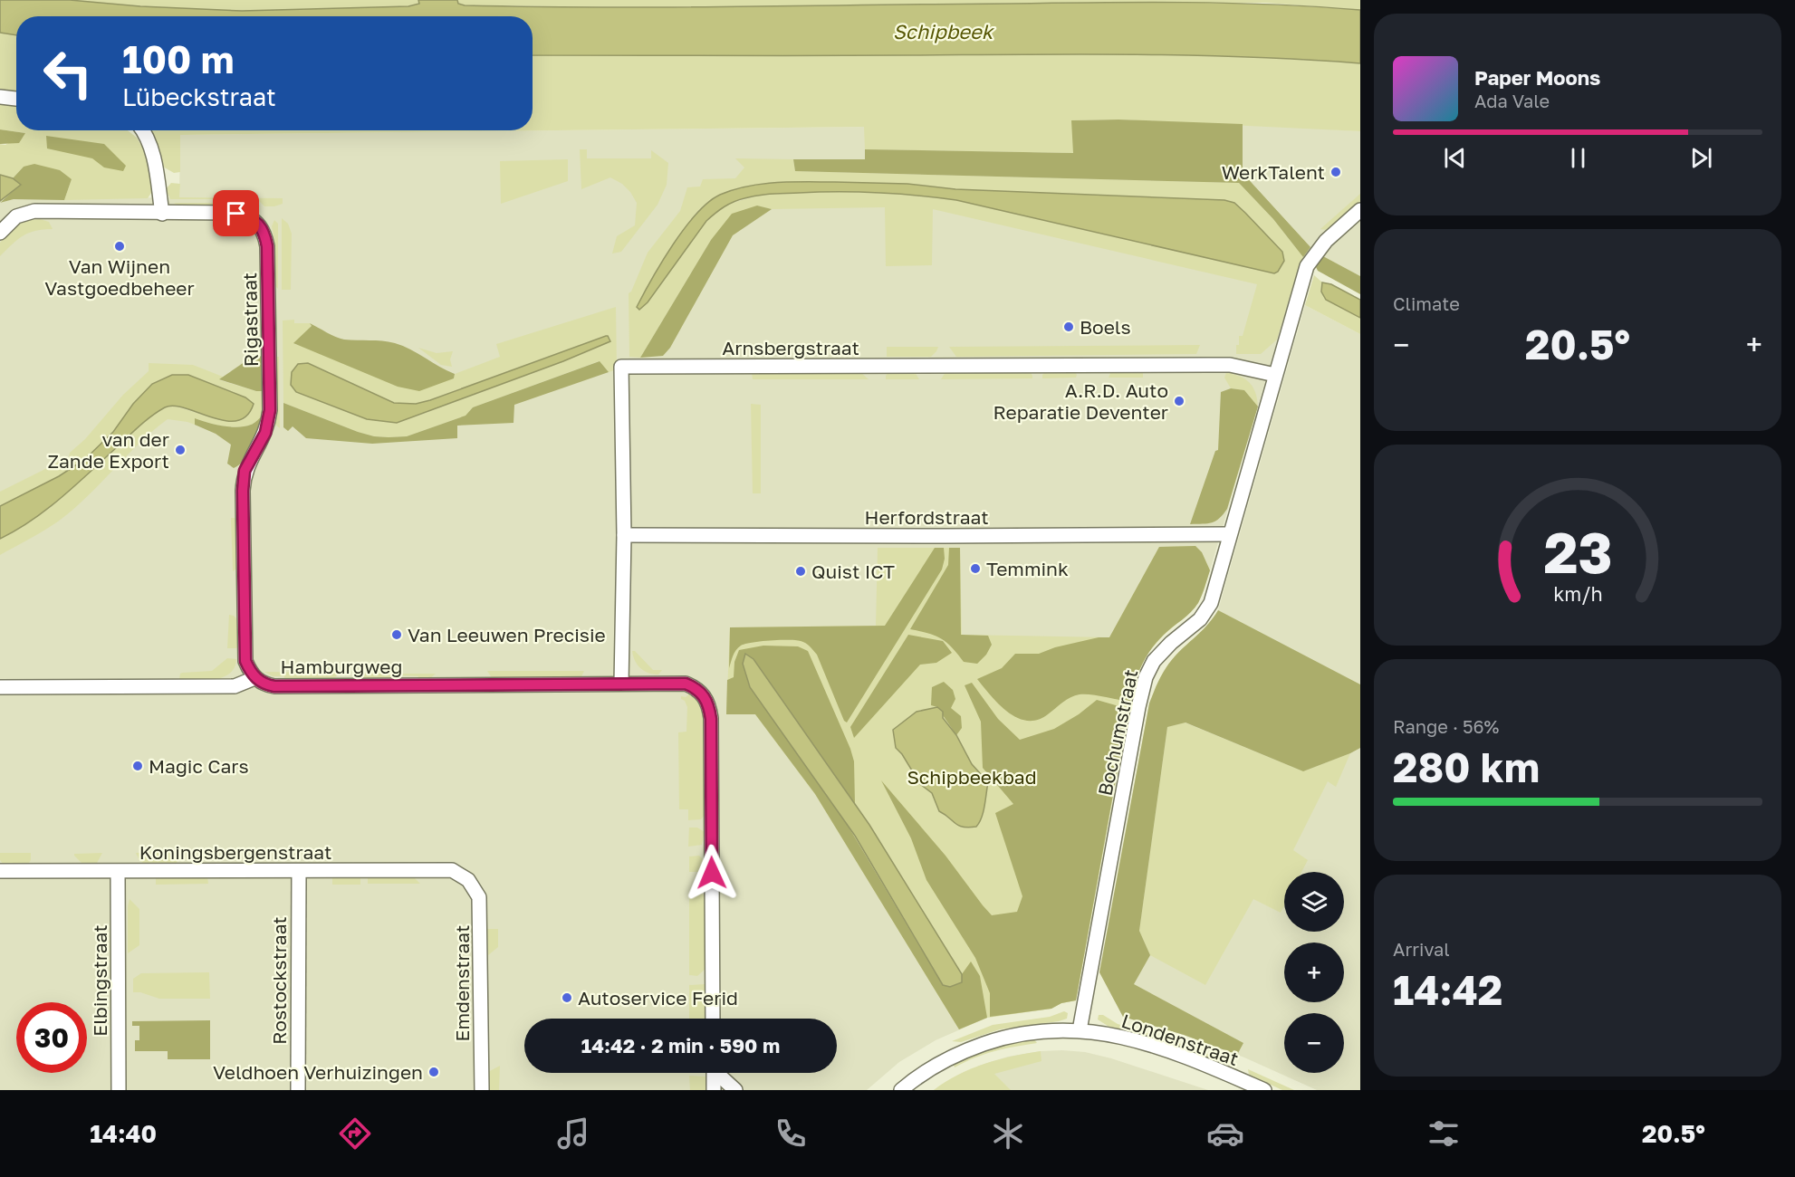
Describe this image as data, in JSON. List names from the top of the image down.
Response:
{
  "streets": {
    "street": [
      "Rigastraat",
      "Arnsbergstraat",
      "Herfordstraat",
      "Hamburgweg",
      "Bochumstraat",
      "Koningsbergenstraat",
      "Elbingstraat",
      "Rostockstraat",
      "Emdenstraat",
      "Londenstraat"
    ]
  },
  "crossings": [
    ["Rigastraat", "Hamburgweg"],
    ["Arnsbergstraat", "Herfordstraat"],
    ["Arnsbergstraat", "Hamburgweg"],
    ["Arnsbergstraat", "Bochumstraat"],
    ["Herfordstraat", "Bochumstraat"],
    ["Bochumstraat", "Londenstraat"],
    ["Koningsbergenstraat", "Elbingstraat"],
    ["Koningsbergenstraat", "Rostockstraat"],
    ["Koningsbergenstraat", "Emdenstraat"]
  ],
  "water": ["Schipbeek"],
  "parks": ["Schipbeekbad"],
  "places": [
    "WerkTalent",
    "Van Wijnen Vastgoedbeheer",
    "Boels",
    "A.R.D. Auto Reparatie Deventer",
    "van der Zande Export",
    "Temmink",
    "Quist ICT",
    "Van Leeuwen Precisie",
    "Magic Cars",
    "Autoservice Ferid",
    "Veldhoen Verhuizingen"
  ],
  "page": {
    "turn": ["100 m", "Lübeckstraat"],
    "song": ["Paper Moons", "Ada Vale"],
    "tile": [
      "Climate",
      ["Range · 56%", "280 km"],
      ["Arrival", "14:42"]
    ],
    "heat": ["−", "20.5°", "+"],
    "map_buttons": ["+", "−"],
    "limit": "30",
    "trip": "14:42 · 2 min · 590 m",
    "tabs": ["14:40", "20.5°"],
    "gauge": ["23", "km/h"]
  }
}
